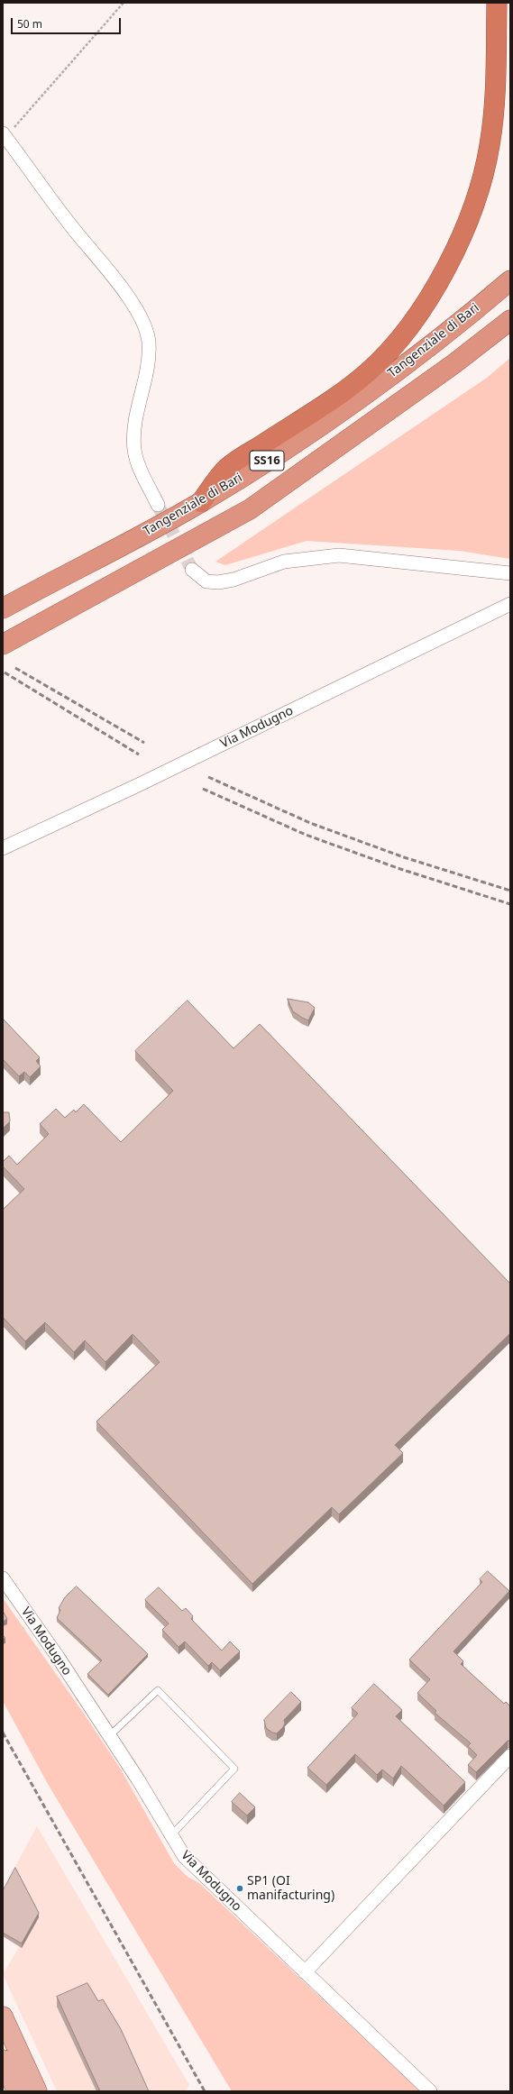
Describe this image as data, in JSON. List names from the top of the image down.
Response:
{
  "streets": {
    "highway": ["Tangenziale di Bari", "SS16"],
    "street": ["Via Modugno"]
  },
  "places": ["SP1 (OI manifacturing)"],
  "scale_bar": "50 m"
}
